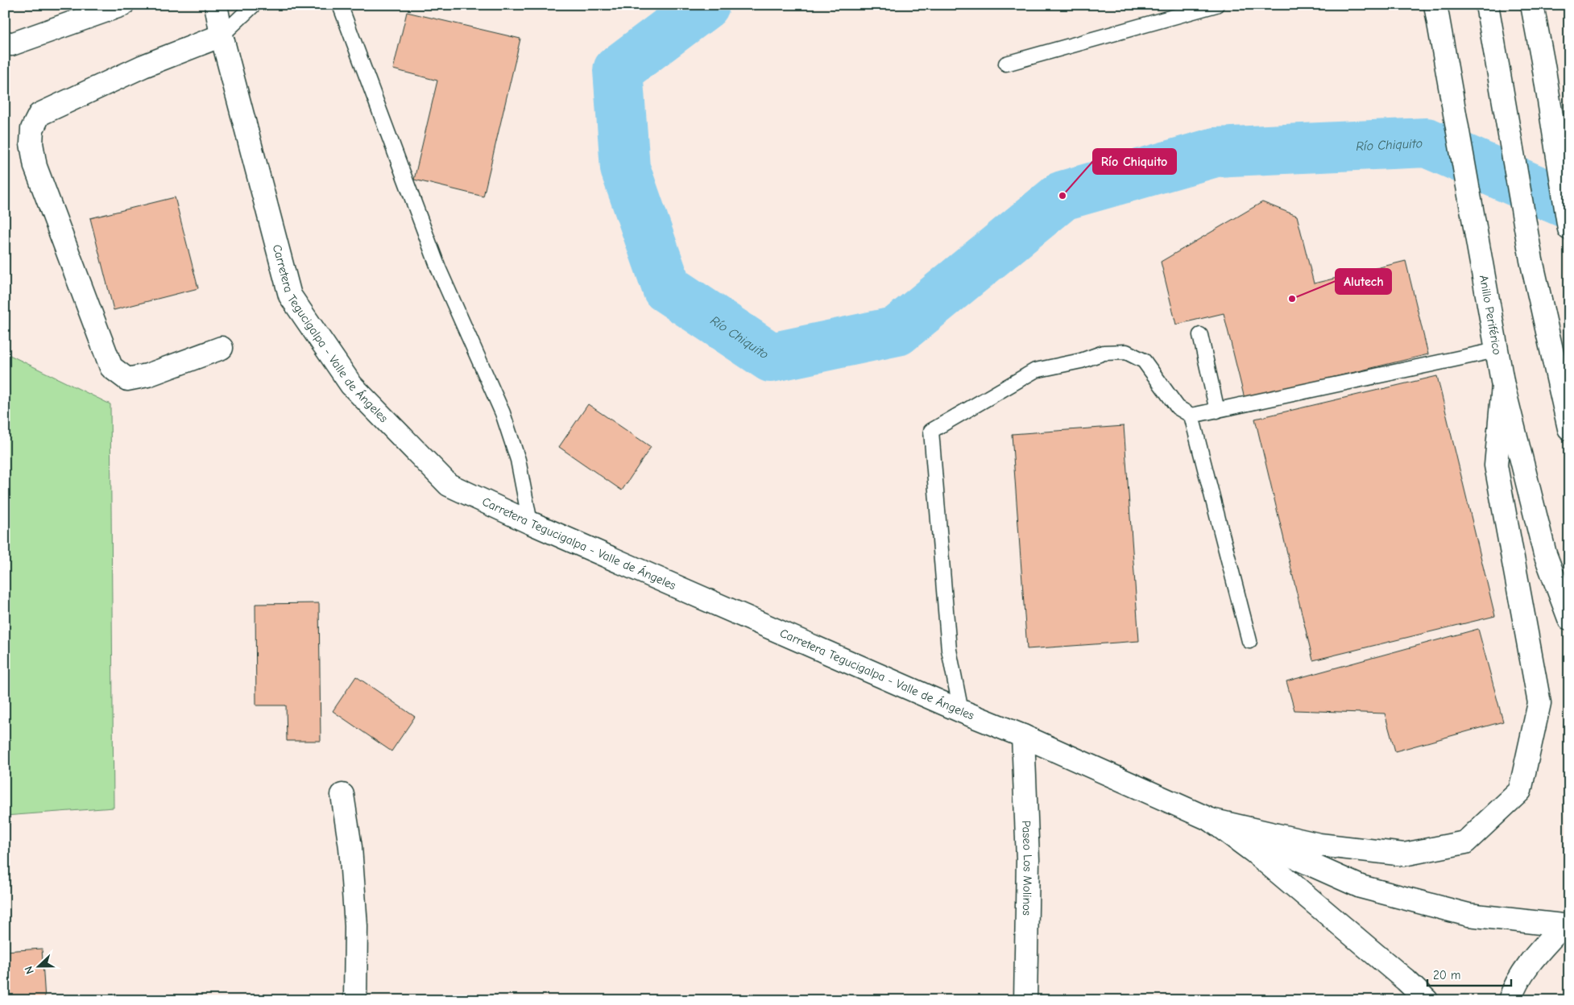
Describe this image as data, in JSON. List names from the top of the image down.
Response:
{
  "streets": {
    "main road": ["Anillo Periférico", "Carretera Tegucigalpa - Valle de Ángeles", "Paseo Los Molinos"]
  },
  "crossings": [
    ["Carretera Tegucigalpa - Valle de Ángeles", "Paseo Los Molinos"]
  ],
  "water": ["Río Chiquito"],
  "places": ["Río Chiquito", "Alutech"],
  "scale_bar": "20 m",
  "north": "left"
}
